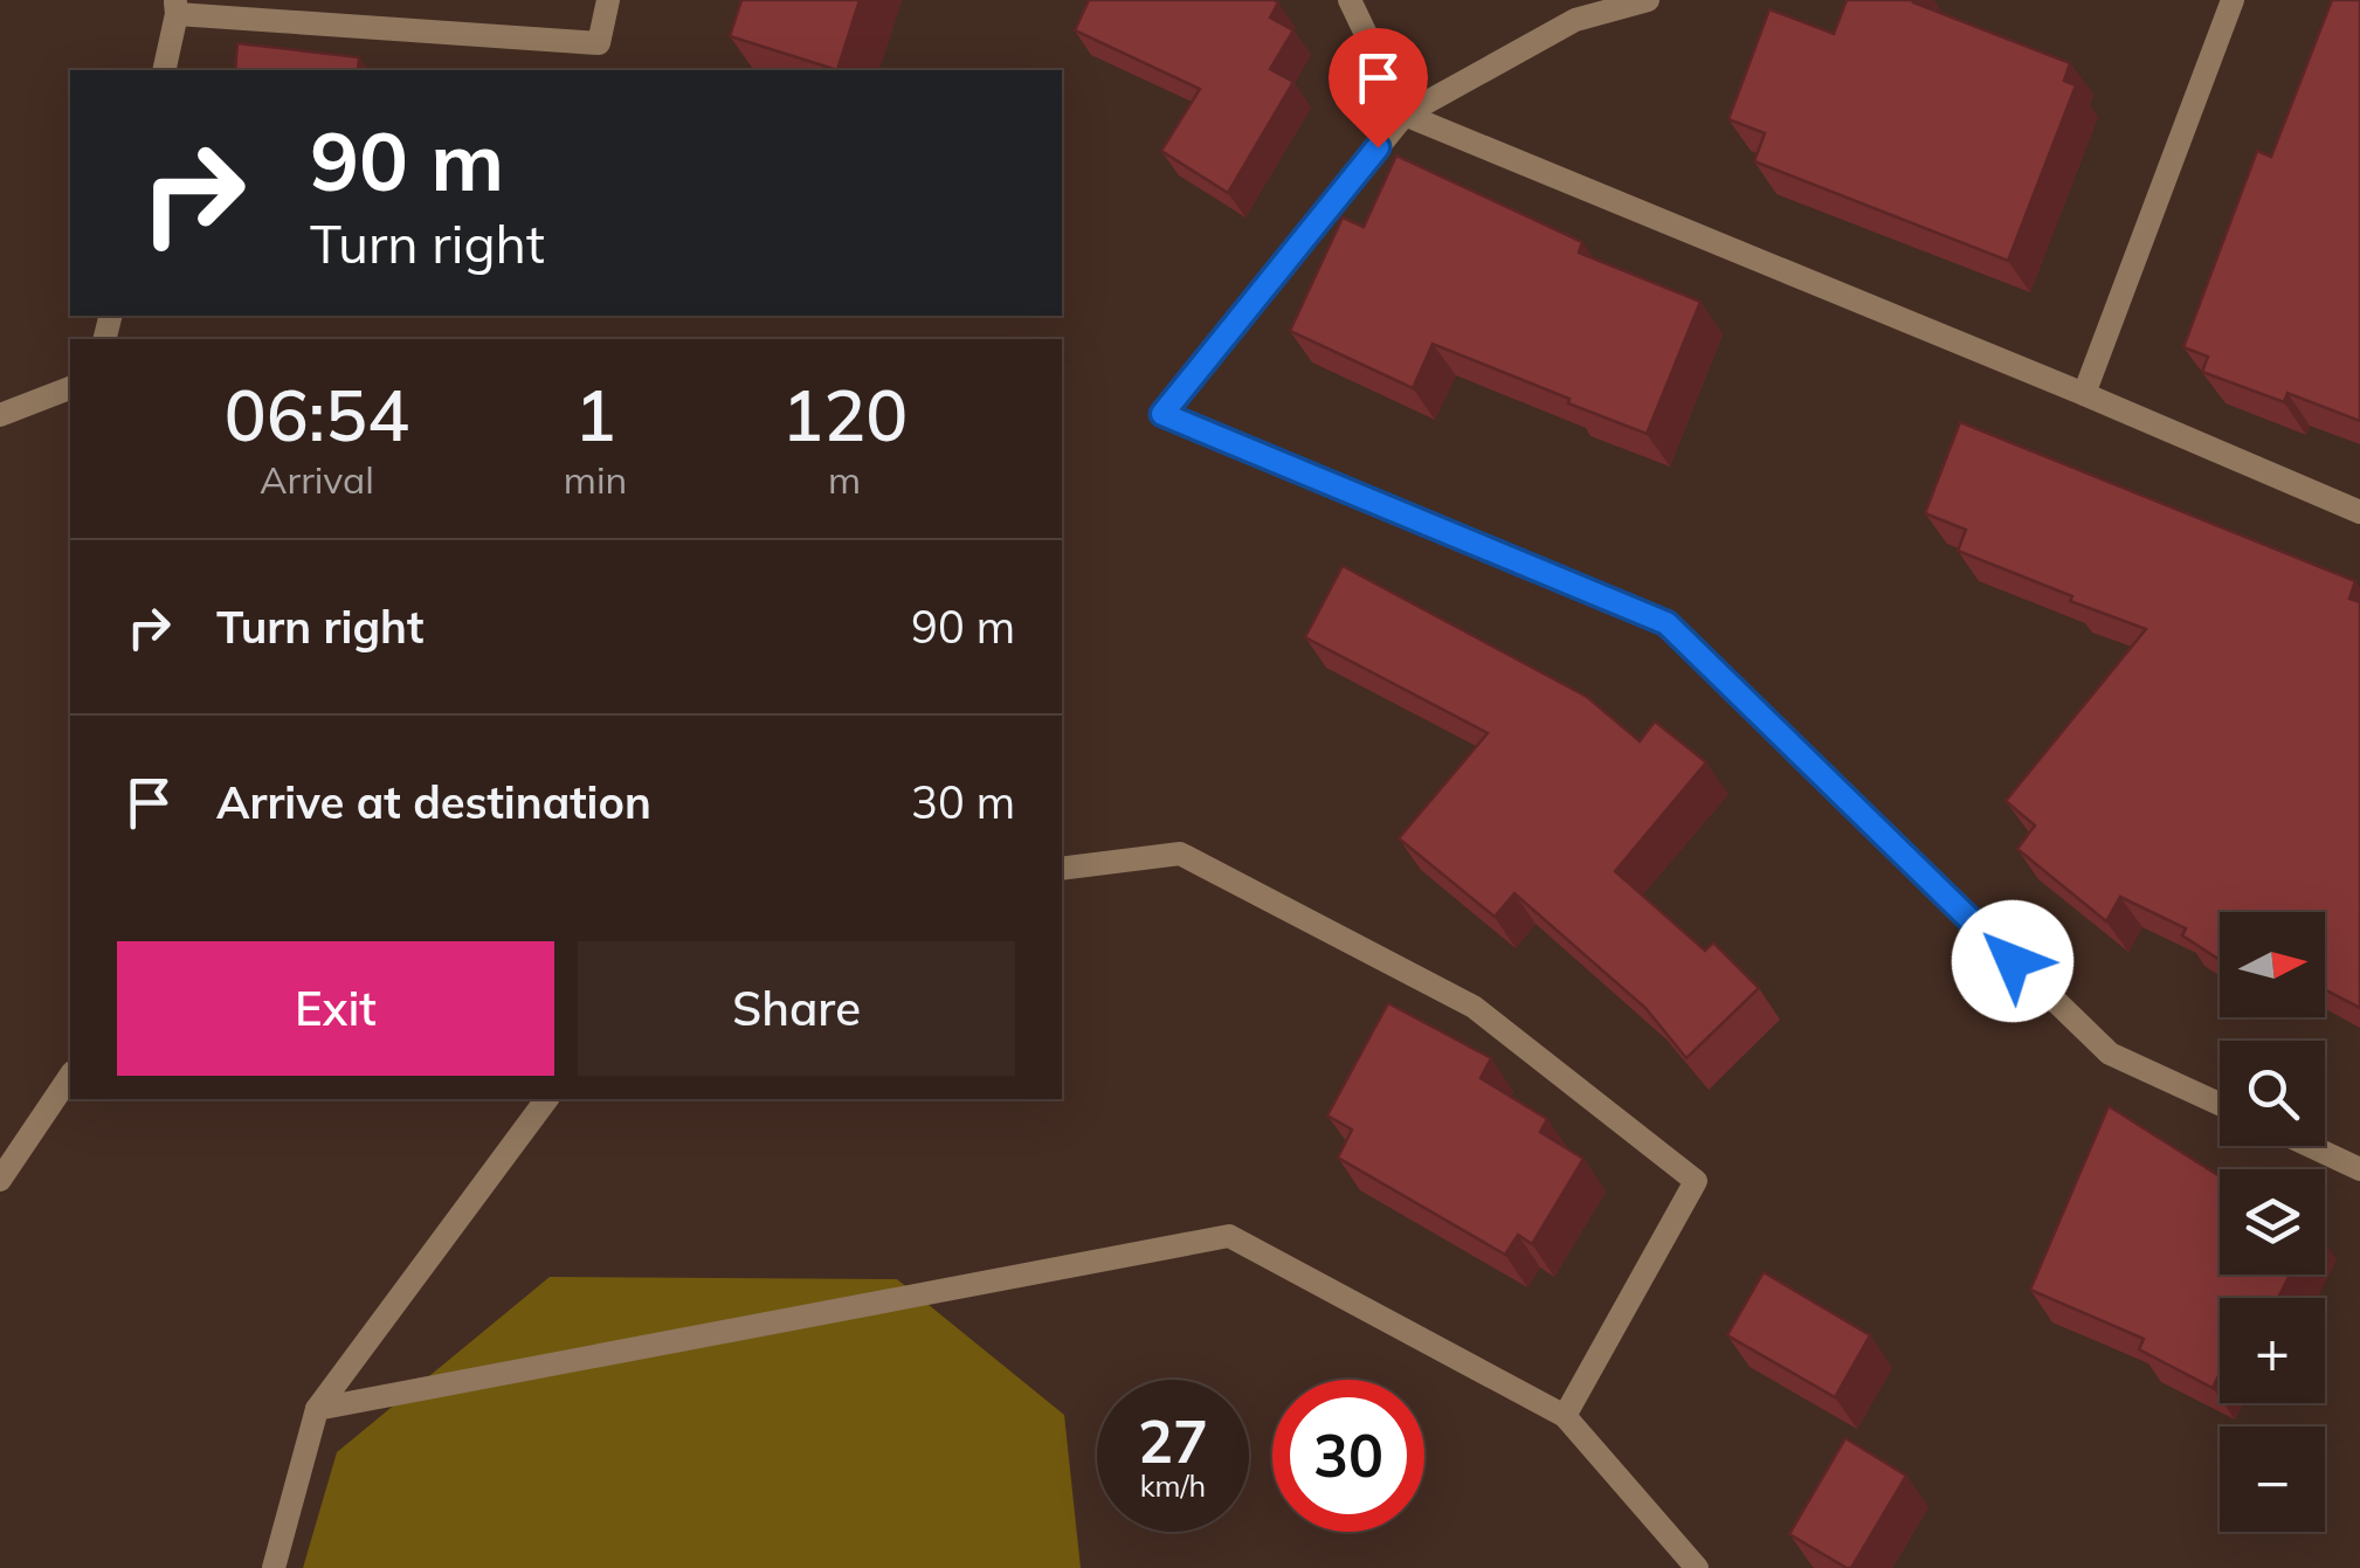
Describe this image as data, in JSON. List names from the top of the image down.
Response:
{
  "north": "right",
  "page": {
    "turn": ["90 m", "Turn right"],
    "eta": [
      "06:54",
      "Arrival",
      "1",
      "min",
      "120",
      "m"
    ],
    "list": [
      {
        "name": "Turn right",
        "value": "90 m"
      },
      {
        "name": "Arrive at destination",
        "value": "30 m"
      }
    ],
    "map_buttons": ["+", "−"],
    "buttons": ["Exit", "Share"],
    "speed": "27 km/h",
    "limit": "30"
  }
}
